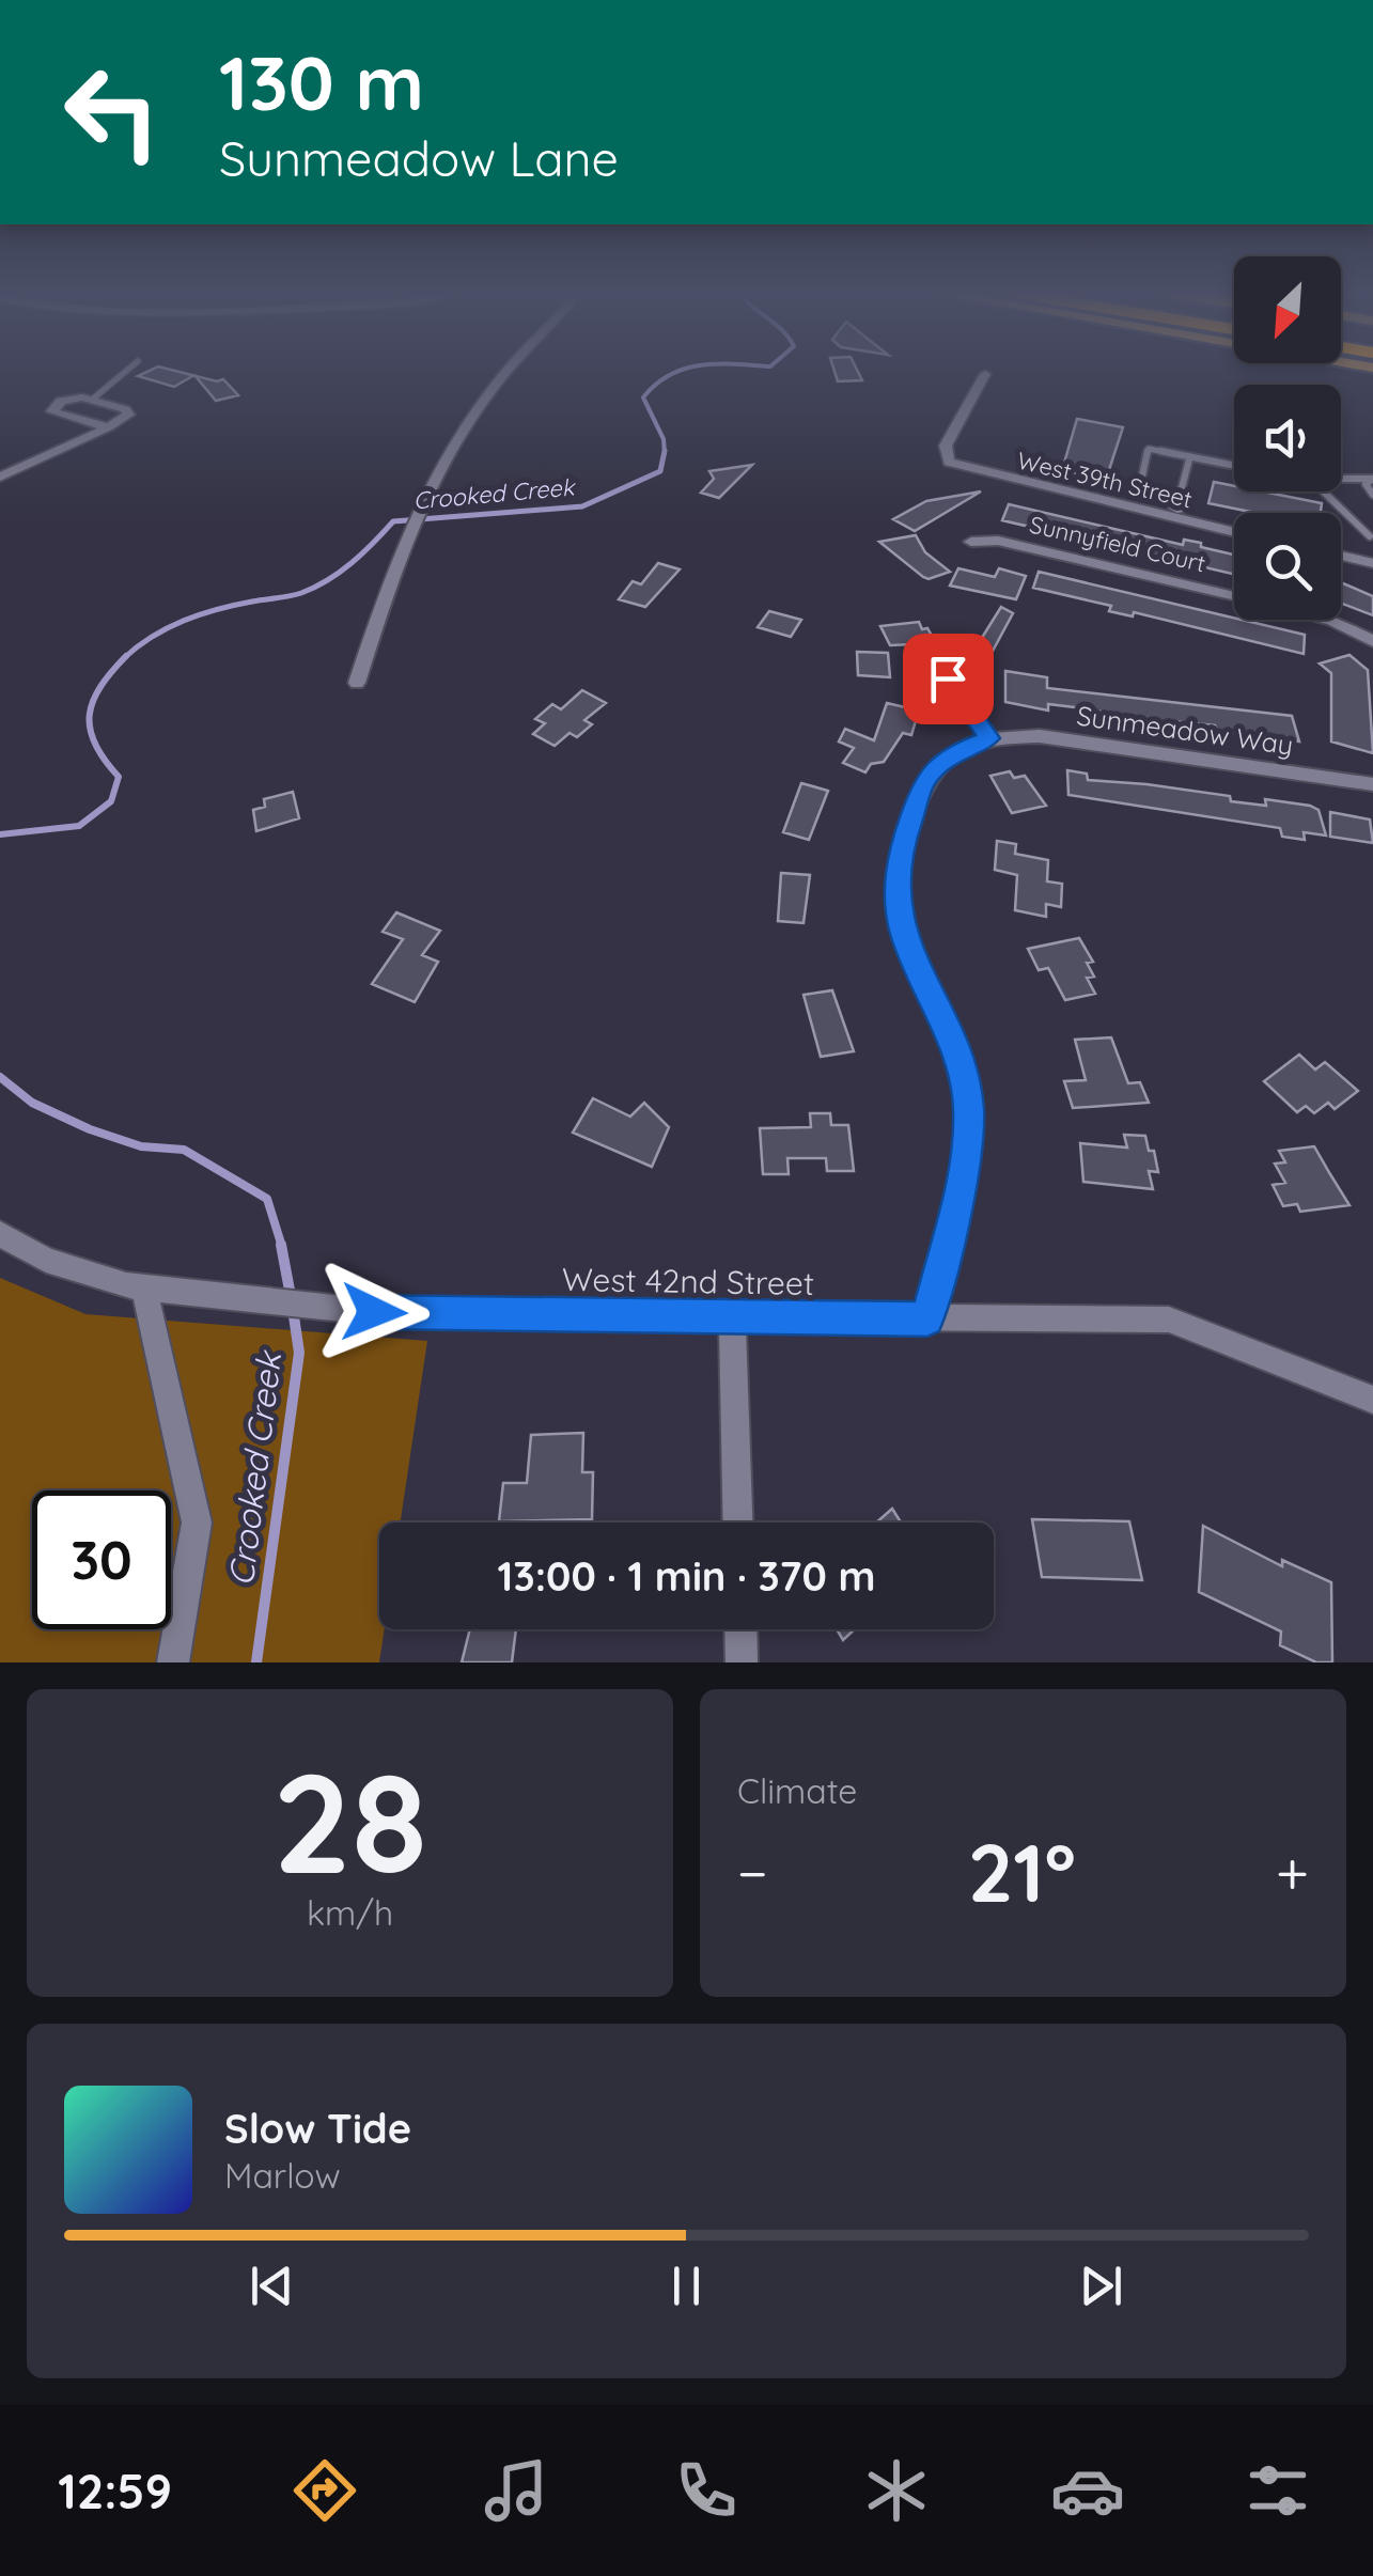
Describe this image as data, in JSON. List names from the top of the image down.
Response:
{
  "streets": {
    "street": [
      "West 39th Street",
      "Sunnyfield Court",
      "Sunmeadow Way",
      "West 42nd Street"
    ]
  },
  "water": ["Crooked Creek"],
  "north": "bottom left",
  "page": {
    "turn": ["130 m", "Sunmeadow Lane"],
    "limit": "30",
    "trip": "13:00 · 1 min · 370 m",
    "tile": [
      ["28", "km/h"],
      "Climate"
    ],
    "heat": ["−", "21°", "+"],
    "song": ["Slow Tide", "Marlow"],
    "tabs": "12:59"
  }
}
